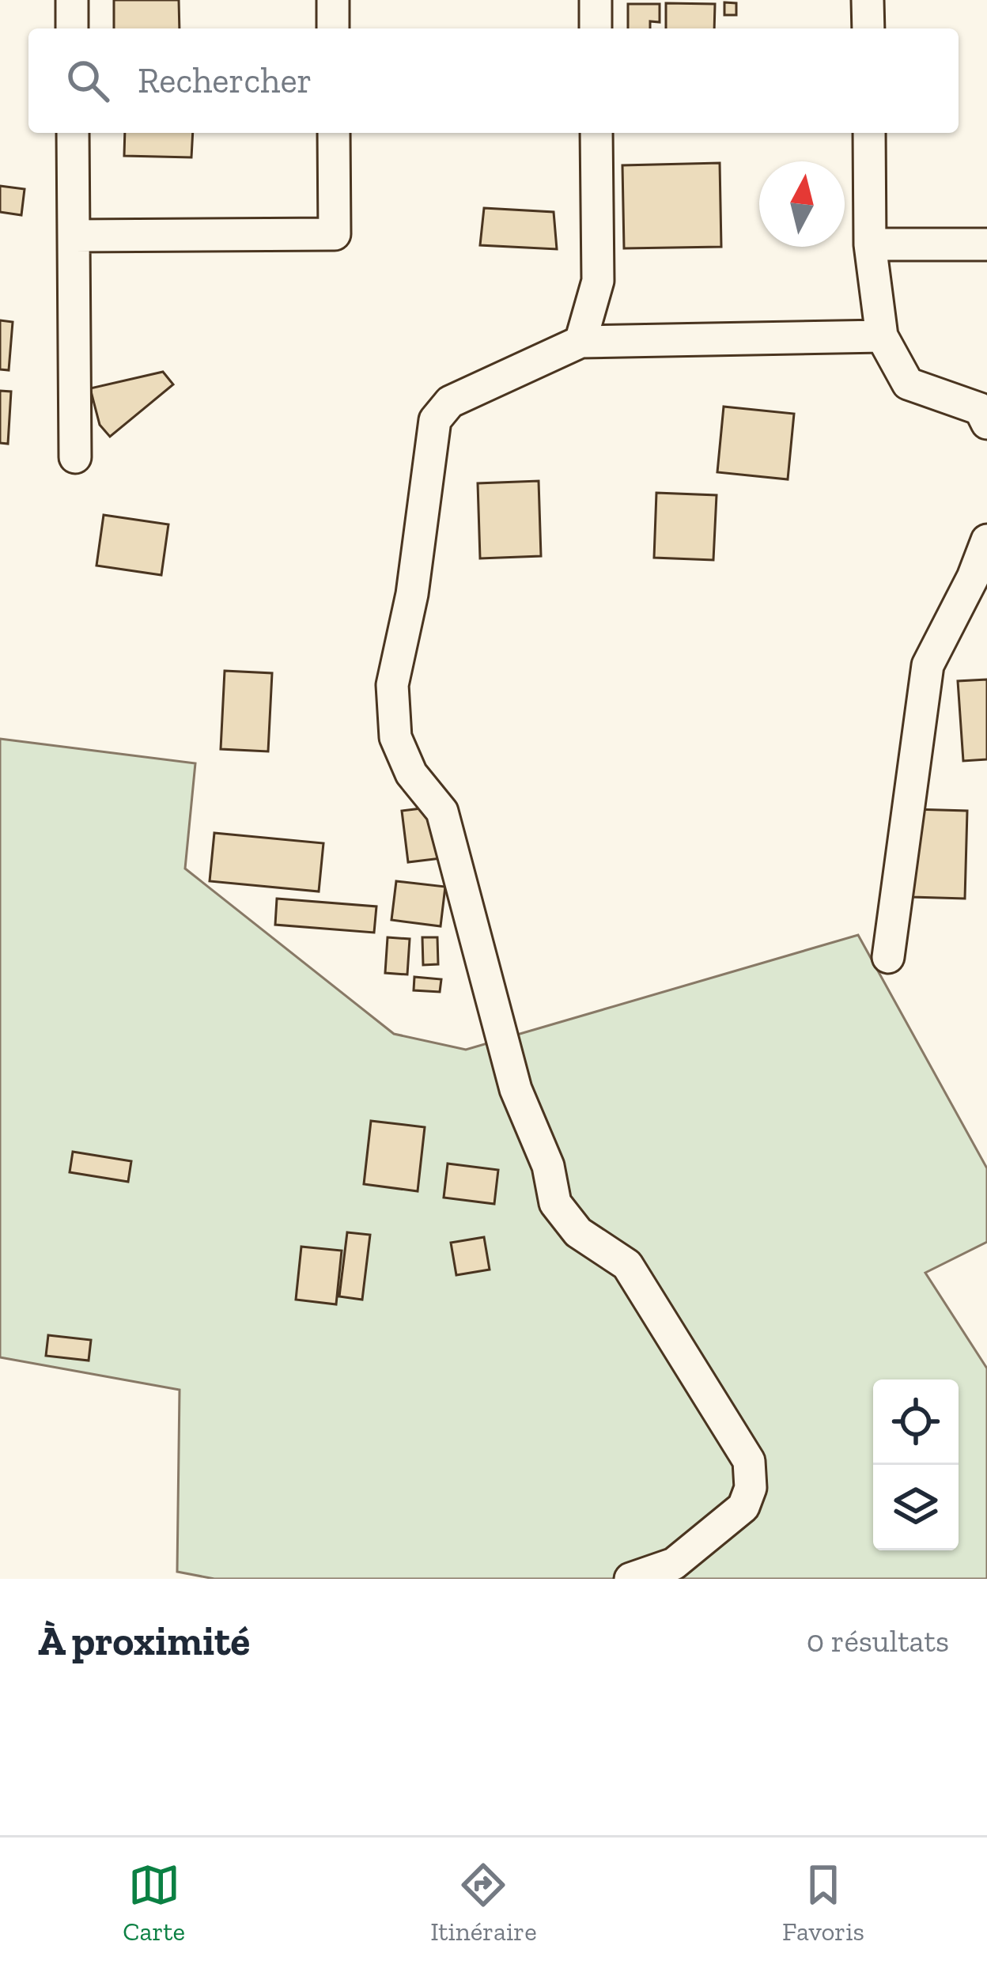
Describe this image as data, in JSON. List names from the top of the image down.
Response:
{
  "north": "top",
  "page": {
    "search": "Rechercher",
    "heading": ["À proximité", "0 résultats"],
    "nav": ["Carte", "Itinéraire", "Favoris"]
  }
}
